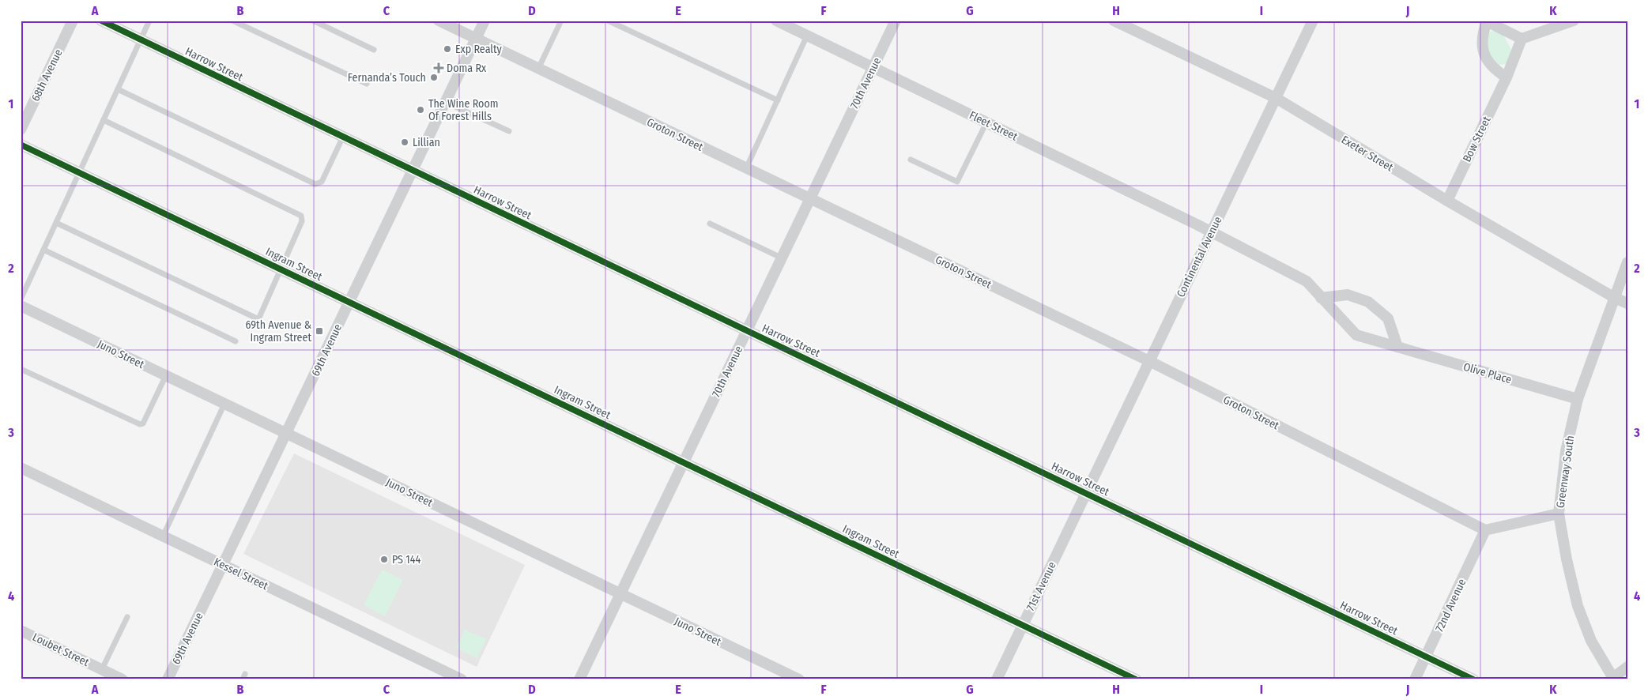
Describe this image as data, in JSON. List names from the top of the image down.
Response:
{
  "streets": {
    "street": [
      "Harrow Street",
      "68th Avenue",
      "70th Avenue",
      "Fleet Street",
      "Groton Street",
      "Bow Street",
      "Exeter Street",
      "Continental Avenue",
      "Ingram Street",
      "69th Avenue",
      "Juno Street",
      "Olive Place",
      "Greenway South",
      "Kessel Street",
      "71st Avenue",
      "72nd Avenue",
      "Loubet Street"
    ]
  },
  "crossings": [
    ["Harrow Street", "70th Avenue"],
    ["Harrow Street", "Continental Avenue"],
    ["Harrow Street", "69th Avenue"],
    ["Harrow Street", "71st Avenue"],
    ["Harrow Street", "72nd Avenue"],
    ["70th Avenue", "Fleet Street"],
    ["70th Avenue", "Groton Street"],
    ["70th Avenue", "Ingram Street"],
    ["70th Avenue", "Juno Street"],
    ["Fleet Street", "Continental Avenue"],
    ["Fleet Street", "Olive Place"],
    ["Groton Street", "Continental Avenue"],
    ["Groton Street", "69th Avenue"],
    ["Groton Street", "72nd Avenue"],
    ["Bow Street", "Exeter Street"],
    ["Exeter Street", "Continental Avenue"],
    ["Exeter Street", "Greenway South"],
    ["Continental Avenue", "Olive Place"],
    ["Continental Avenue", "71st Avenue"],
    ["Ingram Street", "69th Avenue"],
    ["Ingram Street", "71st Avenue"],
    ["69th Avenue", "Juno Street"],
    ["69th Avenue", "Kessel Street"],
    ["Olive Place", "Greenway South"]
  ],
  "places": {
    "other": [
      "Exp Realty",
      "Fernanda’s Touch",
      "The Wine Room Of Forest Hills",
      "Lillian",
      "PS 144"
    ],
    "health": ["Doma Rx"],
    "transit": ["69th Avenue & Ingram Street"]
  },
  "grid": {
    "columns": [
      "A",
      "B",
      "C",
      "D",
      "E",
      "F",
      "G",
      "H",
      "I",
      "J",
      "K"
    ],
    "rows": [
      "1",
      "2",
      "3",
      "4"
    ]
  }
}
